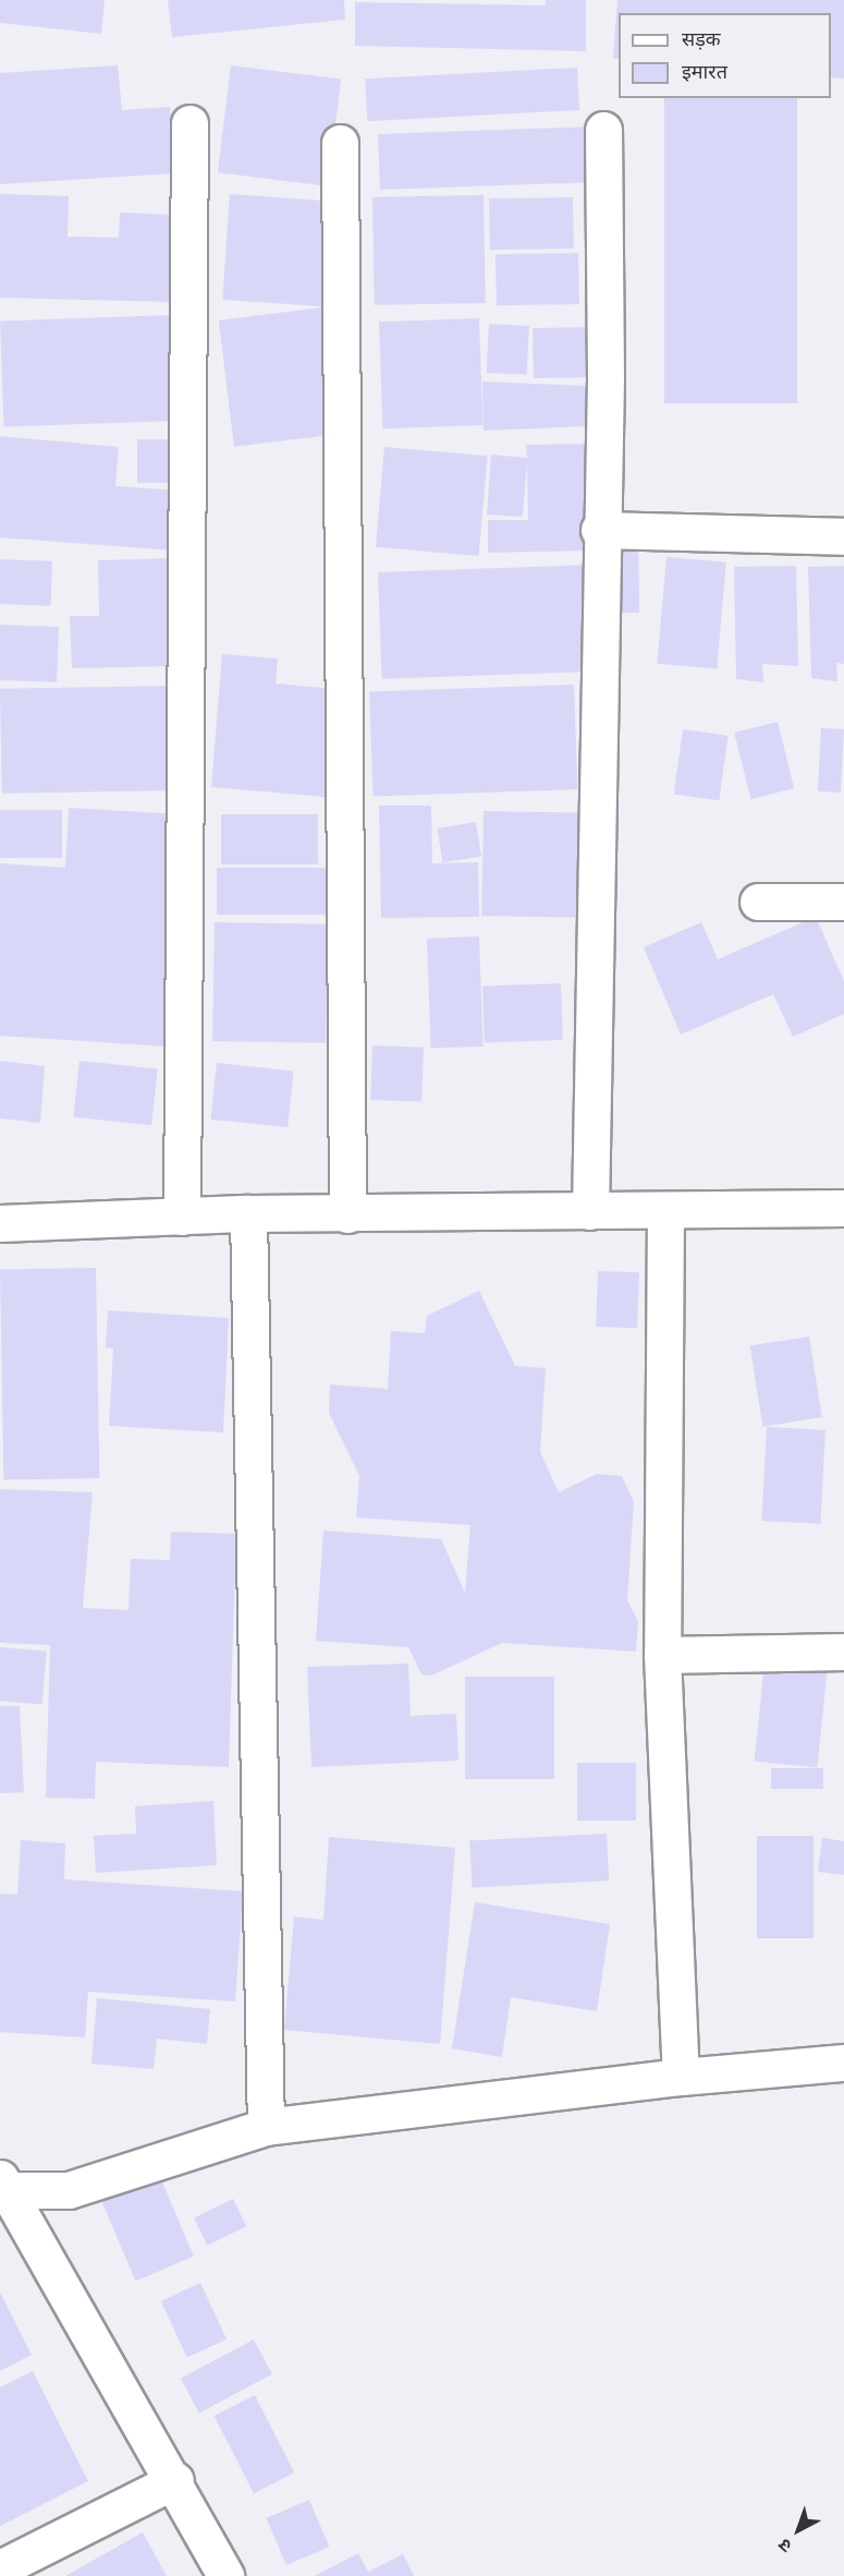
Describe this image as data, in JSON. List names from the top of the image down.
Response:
{
  "legend": ["सड़क", "इमारत"],
  "north": "bottom left"
}
